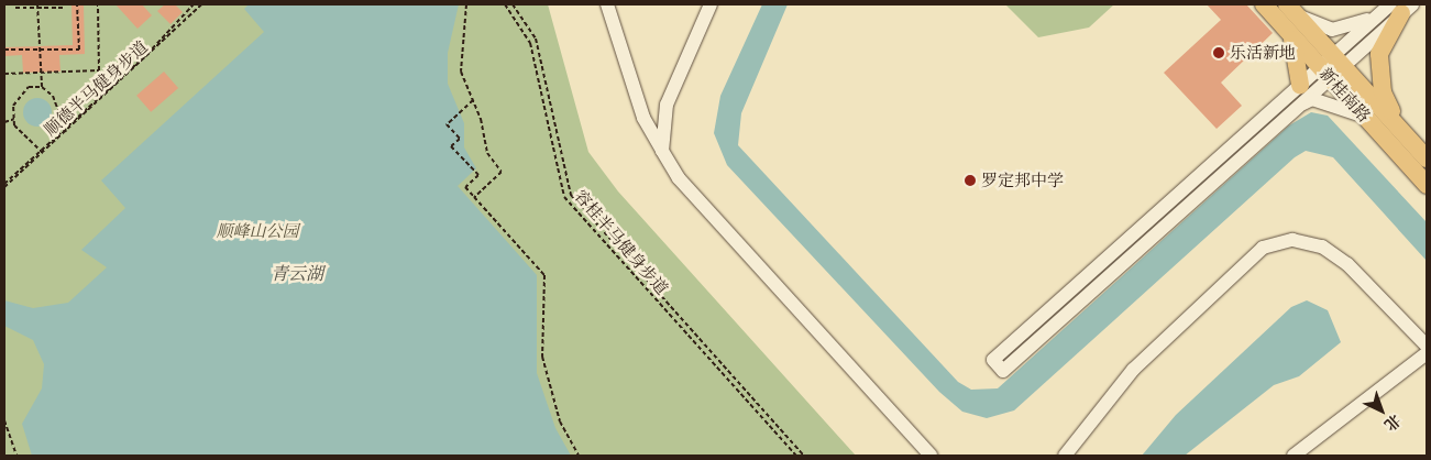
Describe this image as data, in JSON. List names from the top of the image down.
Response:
{
  "streets": {
    "main road": ["新桂南路"],
    "path": ["顺德半马健身步道", "容桂半马健身步道"]
  },
  "water": ["青云湖"],
  "parks": ["顺峰山公园"],
  "places": ["乐活新地", "罗定邦中学"],
  "north": "bottom right"
}
